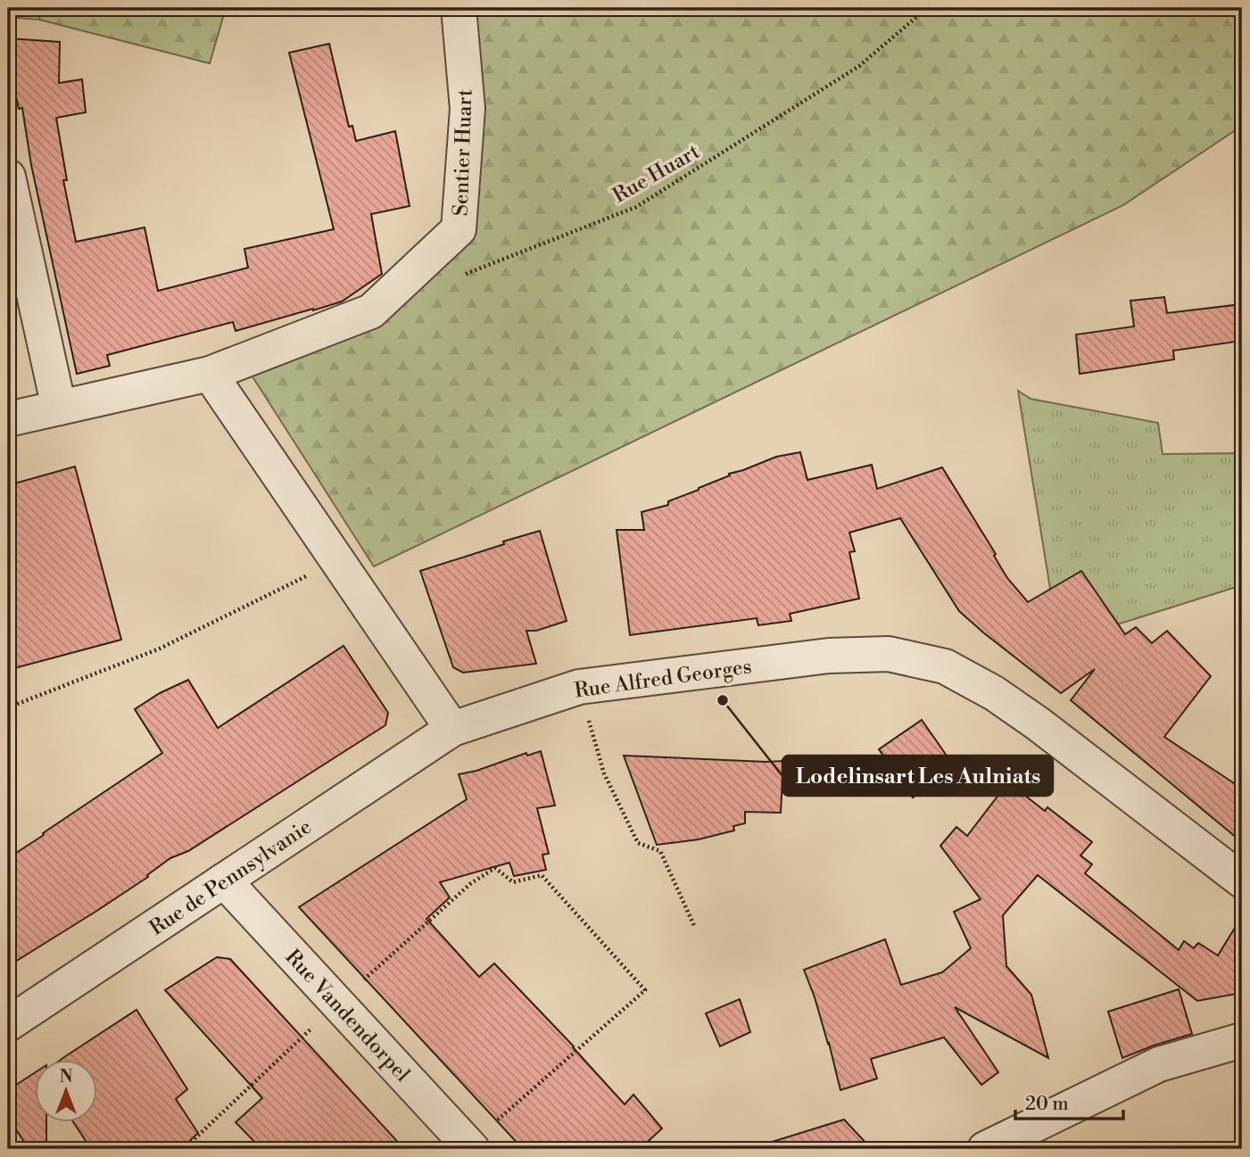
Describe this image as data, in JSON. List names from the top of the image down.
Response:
{
  "streets": {
    "street": [
      "Sentier Huart",
      "Rue Alfred Georges",
      "Rue de Pennsylvanie",
      "Rue Vandendorpel"
    ],
    "path": ["Rue Huart"]
  },
  "crossings": [
    ["Rue Alfred Georges", "Rue de Pennsylvanie"],
    ["Rue de Pennsylvanie", "Rue Vandendorpel"]
  ],
  "places": ["Lodelinsart Les Aulniats"],
  "scale_bar": "20 m",
  "north": "top"
}
